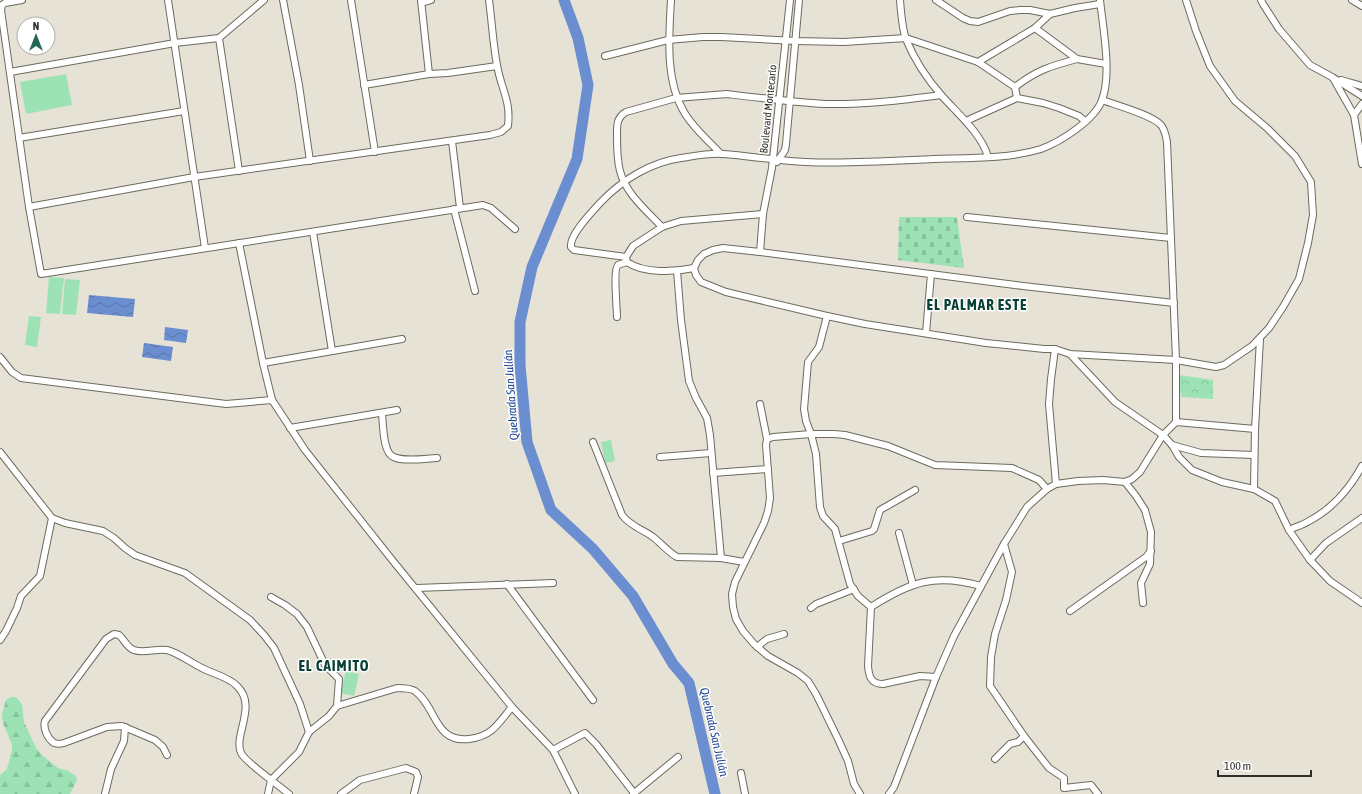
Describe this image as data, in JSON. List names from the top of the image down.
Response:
{
  "streets": {
    "street": ["Boulevard Montecarlo"]
  },
  "districts": ["EL PALMAR ESTE", "EL CAIMITO"],
  "water": ["Quebrada San Julián"],
  "scale_bar": "100 m",
  "north": "top"
}
